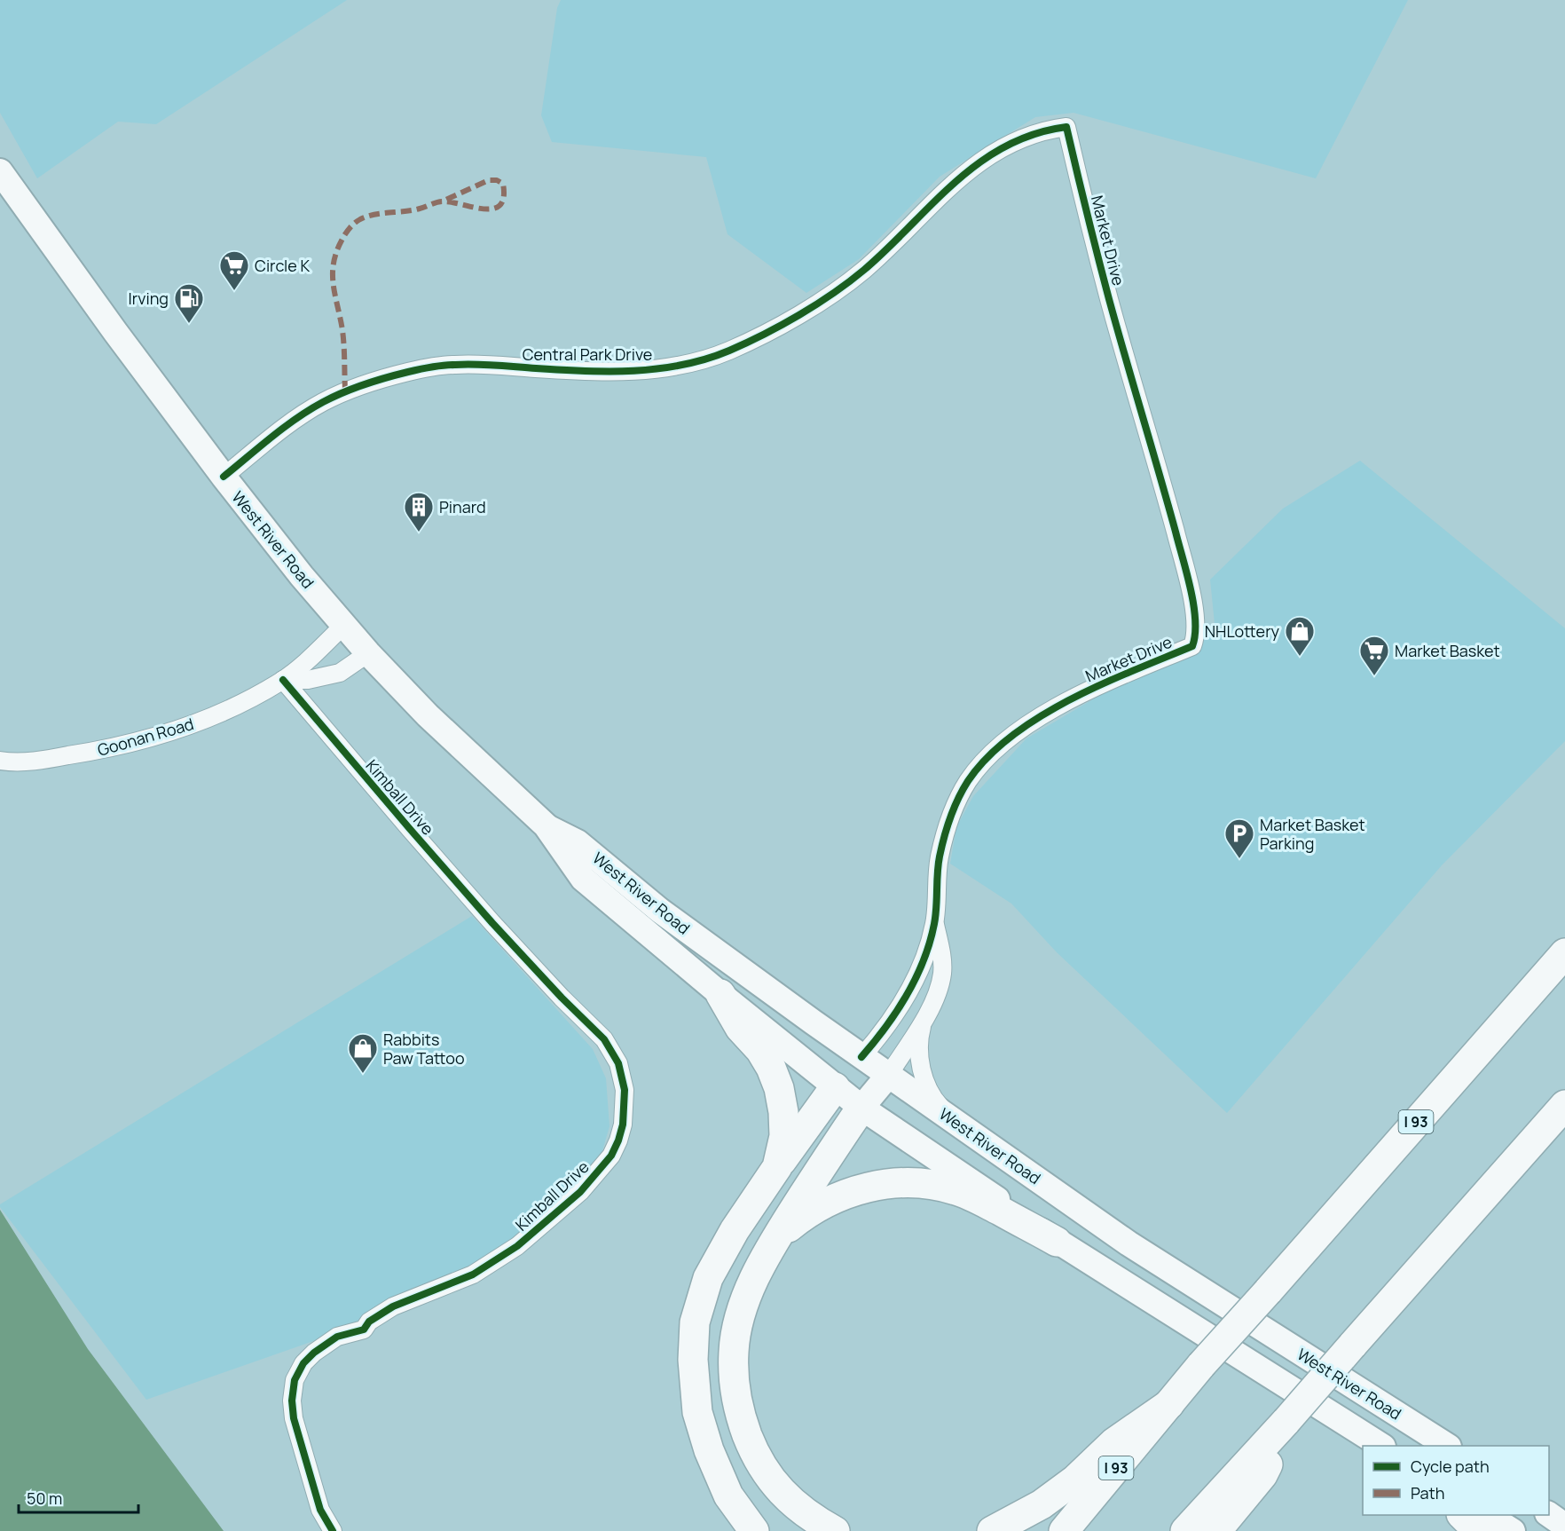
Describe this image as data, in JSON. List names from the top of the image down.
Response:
{
  "streets": {
    "highway": ["I 93"],
    "main road": ["West River Road"],
    "street": [
      "Market Drive",
      "Central Park Drive",
      "Goonan Road",
      "Kimball Drive"
    ]
  },
  "crossings": [
    ["Market Drive", "Central Park Drive"],
    ["Market Drive", "West River Road"],
    ["Central Park Drive", "West River Road"],
    ["West River Road", "Goonan Road"],
    ["Goonan Road", "Kimball Drive"]
  ],
  "places": {
    "supermarket": ["Circle K", "Market Basket"],
    "fuel station": ["Irving"],
    "building": ["Pinard"],
    "shop": ["NHLottery", "Rabbits Paw Tattoo"],
    "parking": ["Market Basket Parking"]
  },
  "legend": ["Cycle path", "Path"],
  "scale_bar": "50 m"
}
